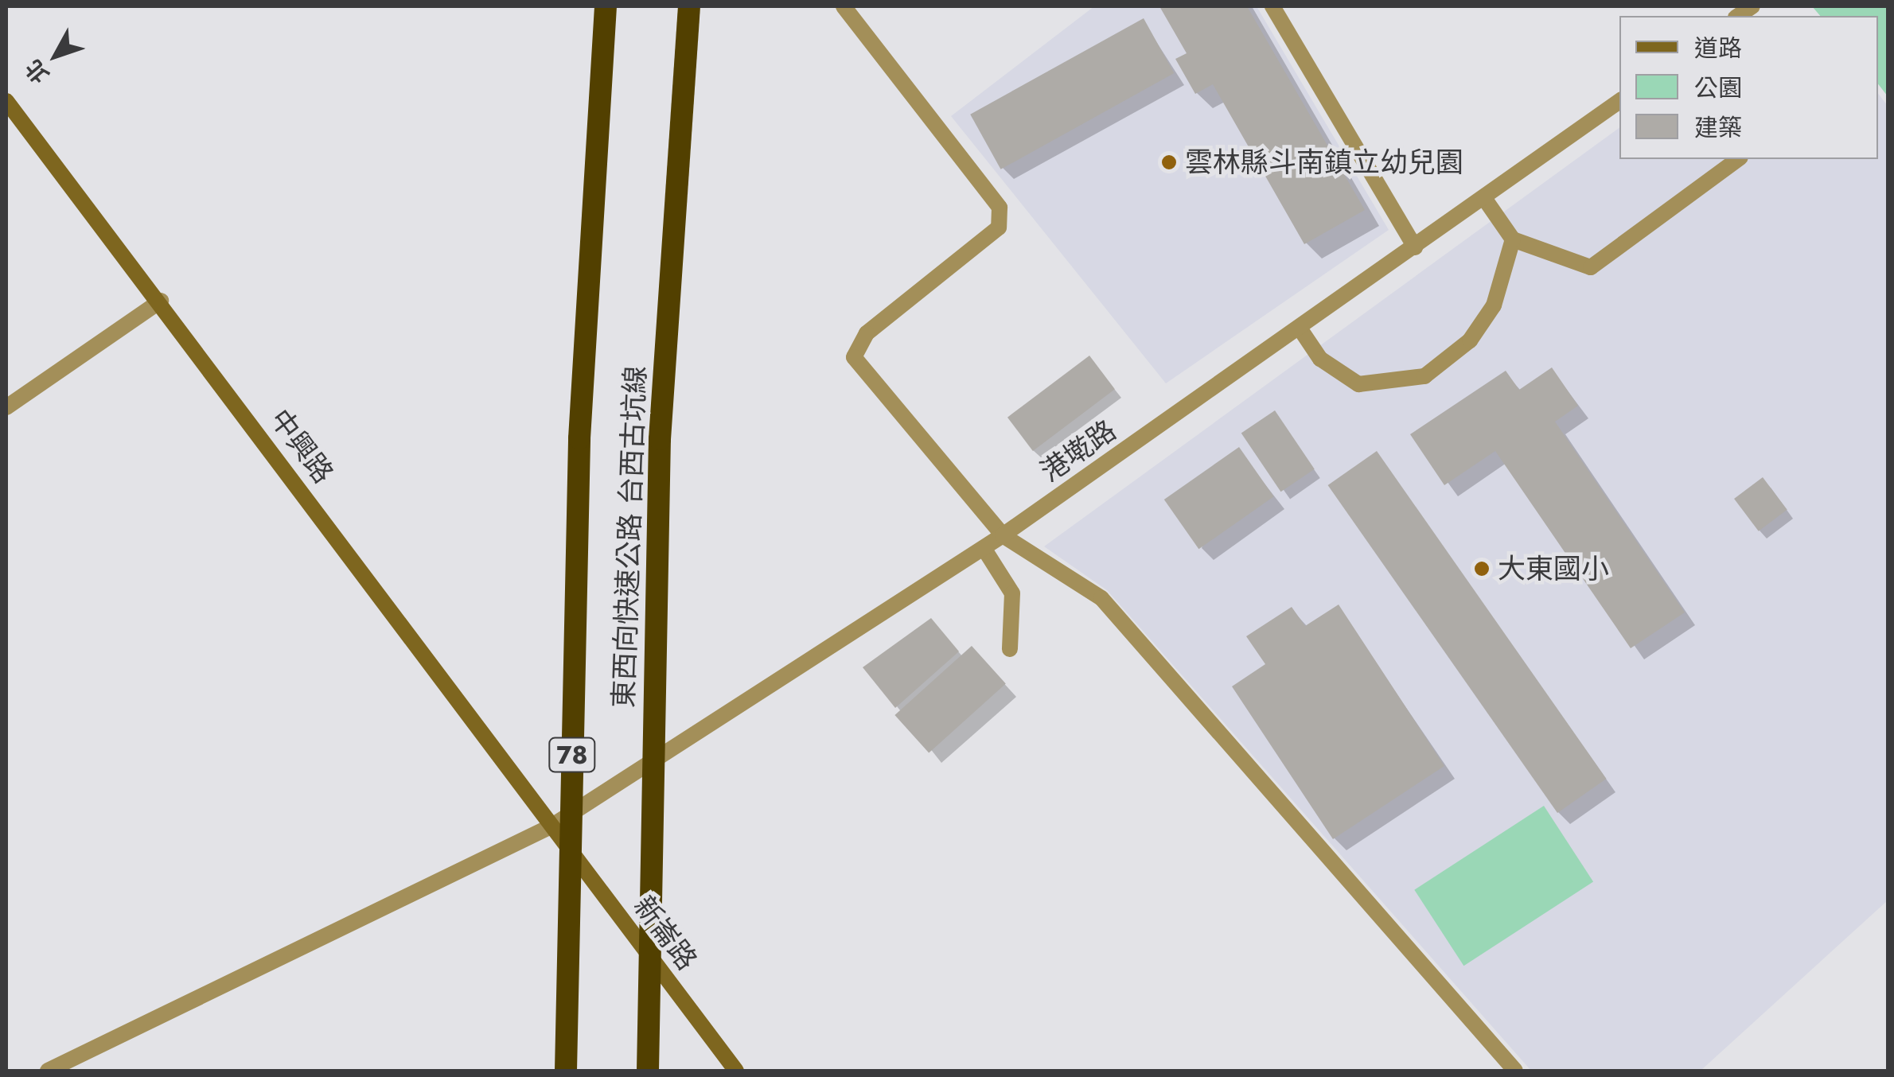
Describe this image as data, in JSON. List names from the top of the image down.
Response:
{
  "streets": {
    "highway": ["東西向快速公路 台西古坑線", "78"],
    "main road": ["中興路", "新崙路"],
    "street": ["港墘路"]
  },
  "crossings": [
    ["中興路", "港墘路"],
    ["中興路", "新崙路"],
    ["港墘路", "新崙路"]
  ],
  "places": ["雲林縣斗南鎮立幼兒園", "大東國小"],
  "legend": ["道路", "公園", "建築"],
  "north": "bottom left"
}
